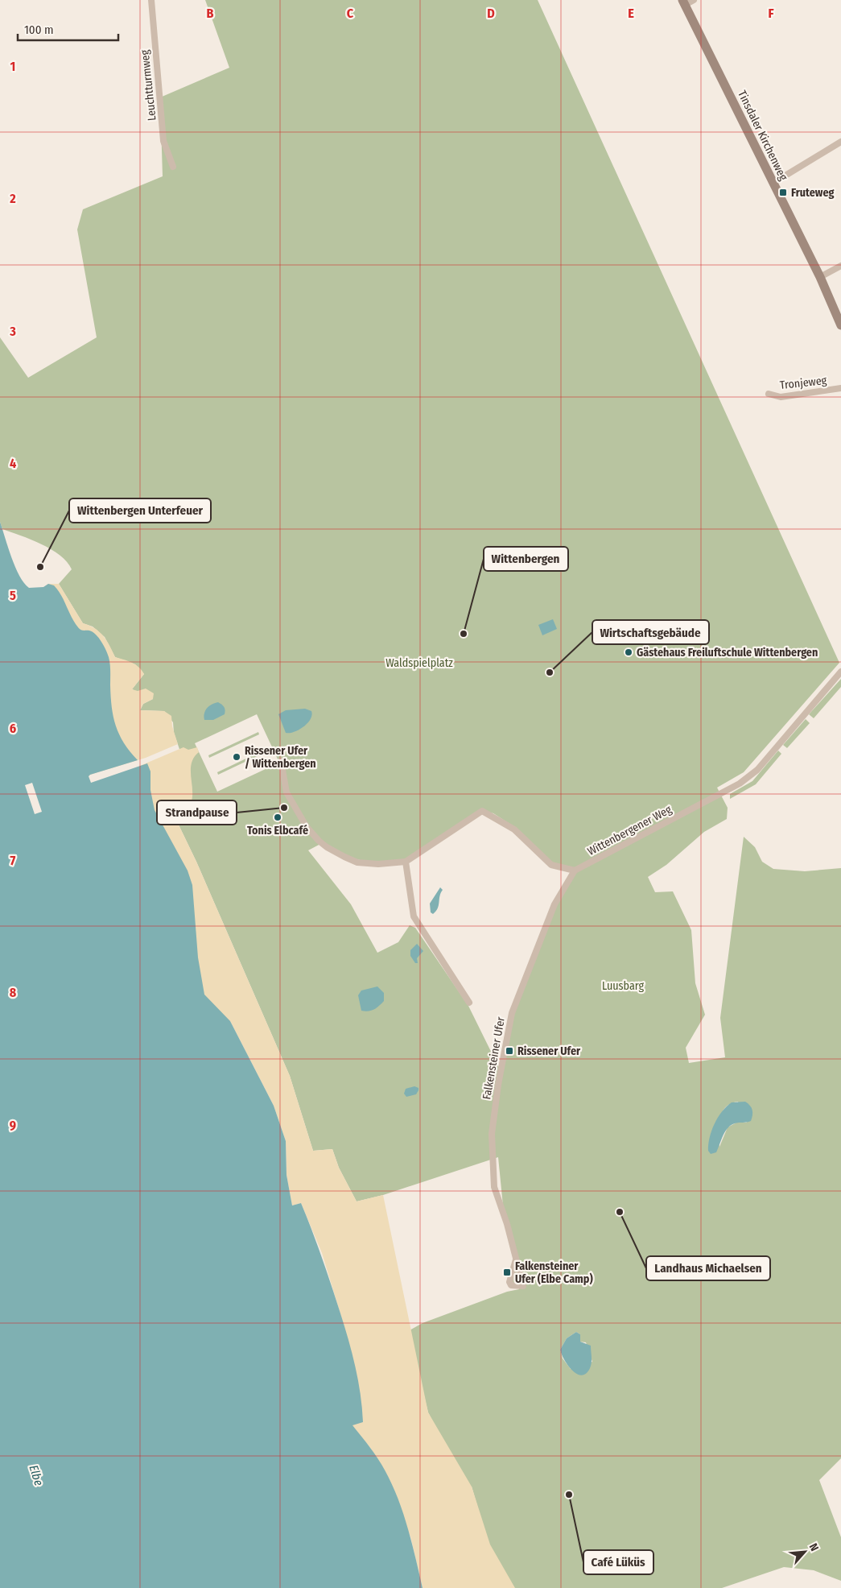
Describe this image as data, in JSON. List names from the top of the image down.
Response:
{
  "streets": {
    "street": [
      "Leuchtturmweg",
      "Tinsdaler Kirchenweg",
      "Tronjeweg",
      "Wittenbergener Weg",
      "Falkensteiner Ufer"
    ]
  },
  "crossings": [
    ["Wittenbergener Weg", "Falkensteiner Ufer"]
  ],
  "water": ["Elbe"],
  "parks": ["Waldspielplatz", "Luusbarg"],
  "places": {
    "transit": ["Fruteweg", "Rissener Ufer", "Falkensteiner Ufer (Elbe Camp)"],
    "other": [
      "Wittenbergen Unterfeuer",
      "Wittenbergen",
      "Gästehaus Freiluftschule Wittenbergen",
      "Wirtschaftsgebäude",
      "Rissener Ufer / Wittenbergen",
      "Strandpause",
      "Tonis Elbcafé",
      "Landhaus Michaelsen",
      "Café Lüküs"
    ]
  },
  "scale_bar": "100 m",
  "north": "top right",
  "grid": {
    "columns": [
      "B",
      "C",
      "D",
      "E",
      "F"
    ],
    "rows": [
      "1",
      "2",
      "3",
      "4",
      "5",
      "6",
      "7",
      "8",
      "9"
    ]
  }
}
